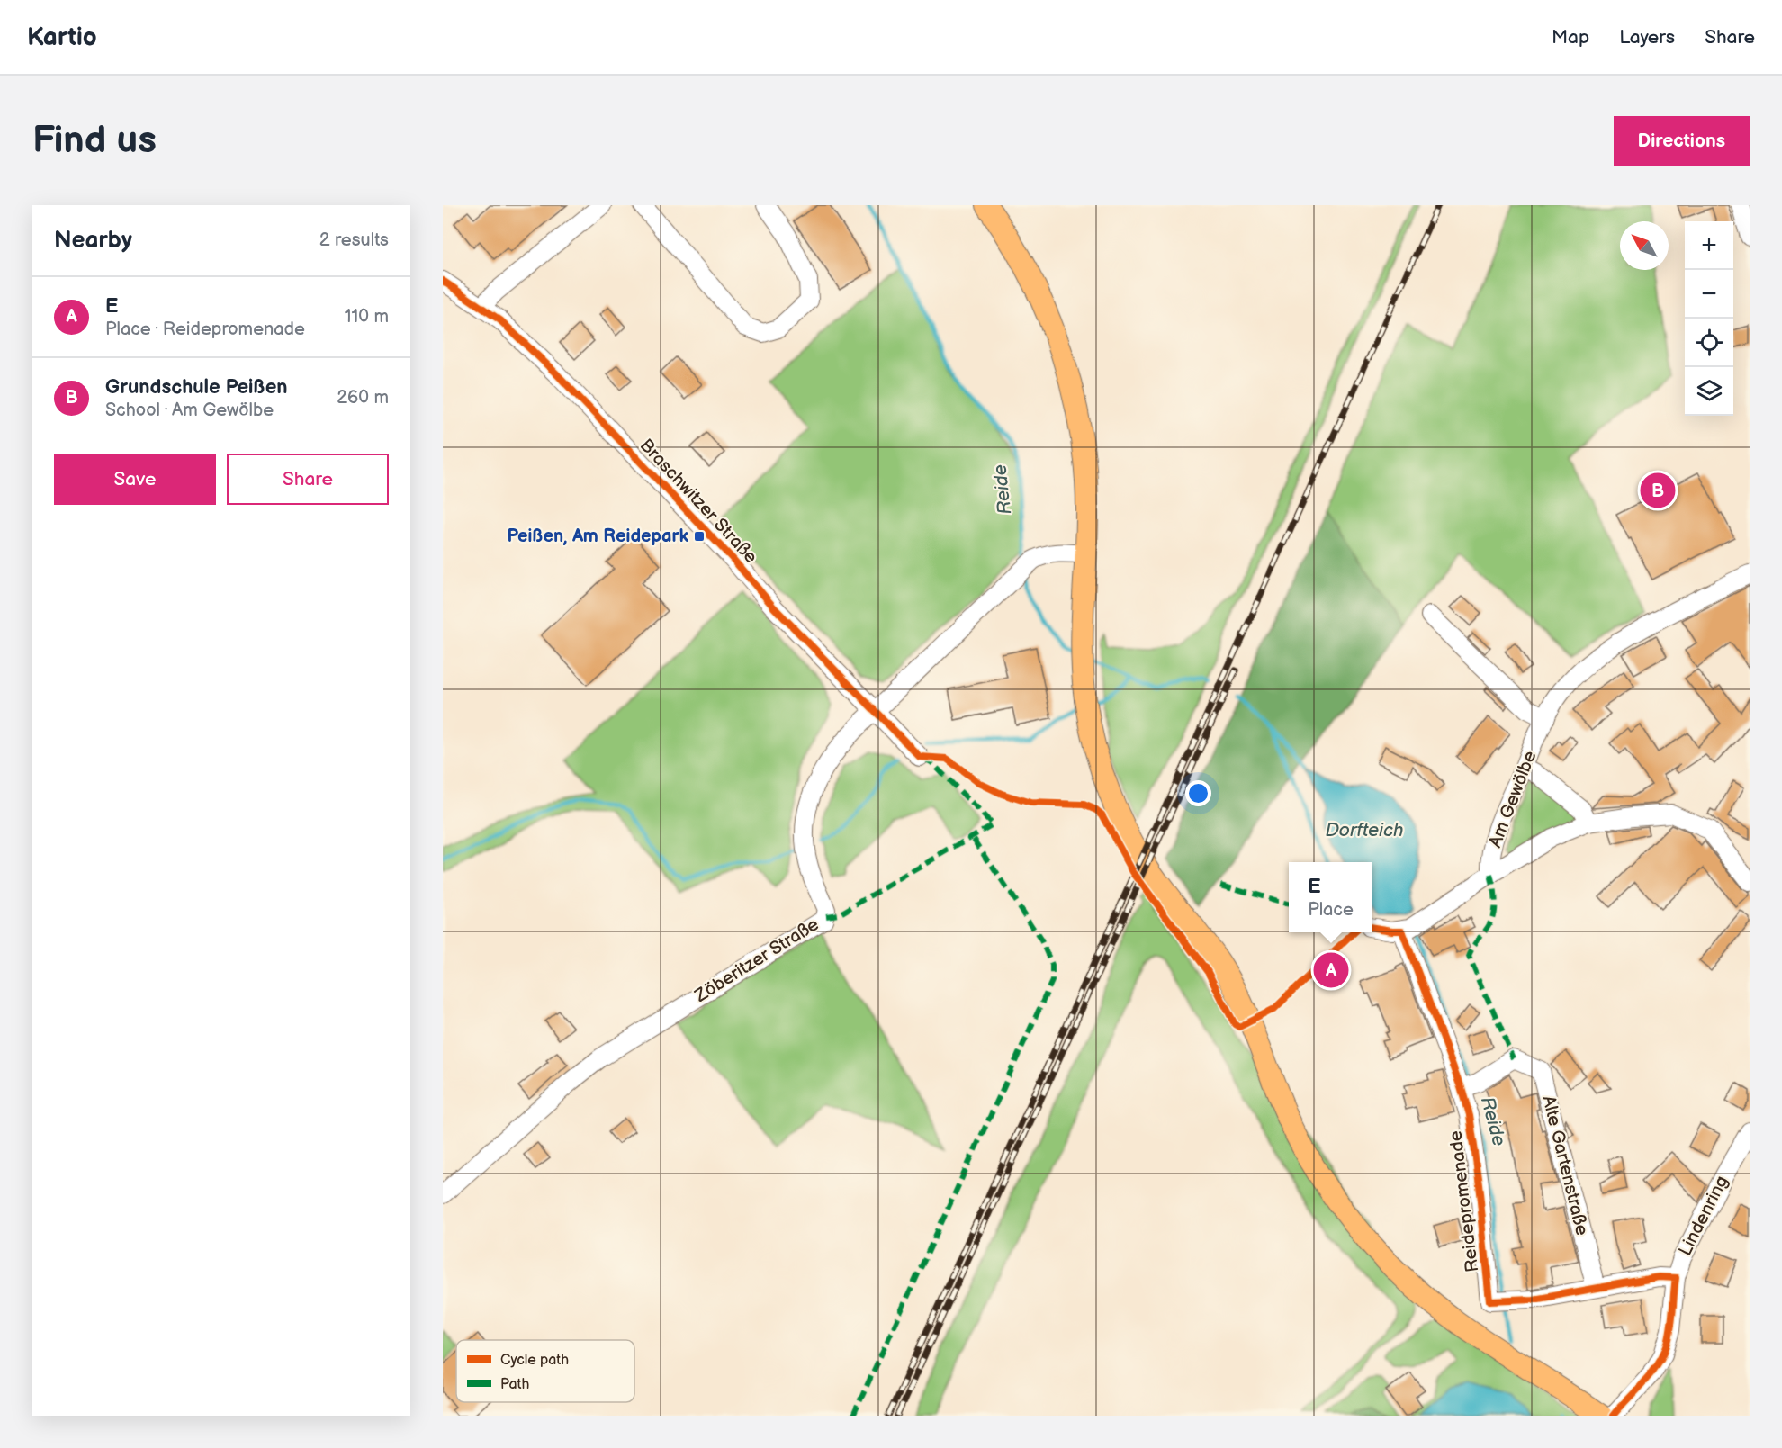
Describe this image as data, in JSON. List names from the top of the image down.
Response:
{
  "streets": {
    "street": [
      "Braschwitzer Straße",
      "Am Gewölbe",
      "Zöberitzer Straße",
      "Alte Gartenstraße",
      "Reidepromenade",
      "Lindenring"
    ]
  },
  "crossings": [
    ["Braschwitzer Straße", "Zöberitzer Straße"],
    ["Alte Gartenstraße", "Reidepromenade"]
  ],
  "water": ["Reide", "Dorfteich"],
  "places": {
    "transit": ["Peißen, Am Reidepark"]
  },
  "legend": ["Cycle path", "Path"],
  "north": "top left",
  "page": {
    "header": "Kartio",
    "nav": ["Map", "Layers", "Share"],
    "buttons": [
      "Directions",
      ["Save", "Share"]
    ],
    "title": "Find us",
    "heading": ["Nearby", "2 results"],
    "map_buttons": ["+", "−"],
    "list": [
      {
        "mark": "A",
        "name": "E",
        "note": "Place · Reidepromenade",
        "value": "110 m"
      },
      {
        "mark": "B",
        "name": "Grundschule Peißen",
        "note": "School · Am Gewölbe",
        "value": "260 m"
      }
    ],
    "pins": ["B", "A"],
    "popup": ["E", "Place"]
  }
}
